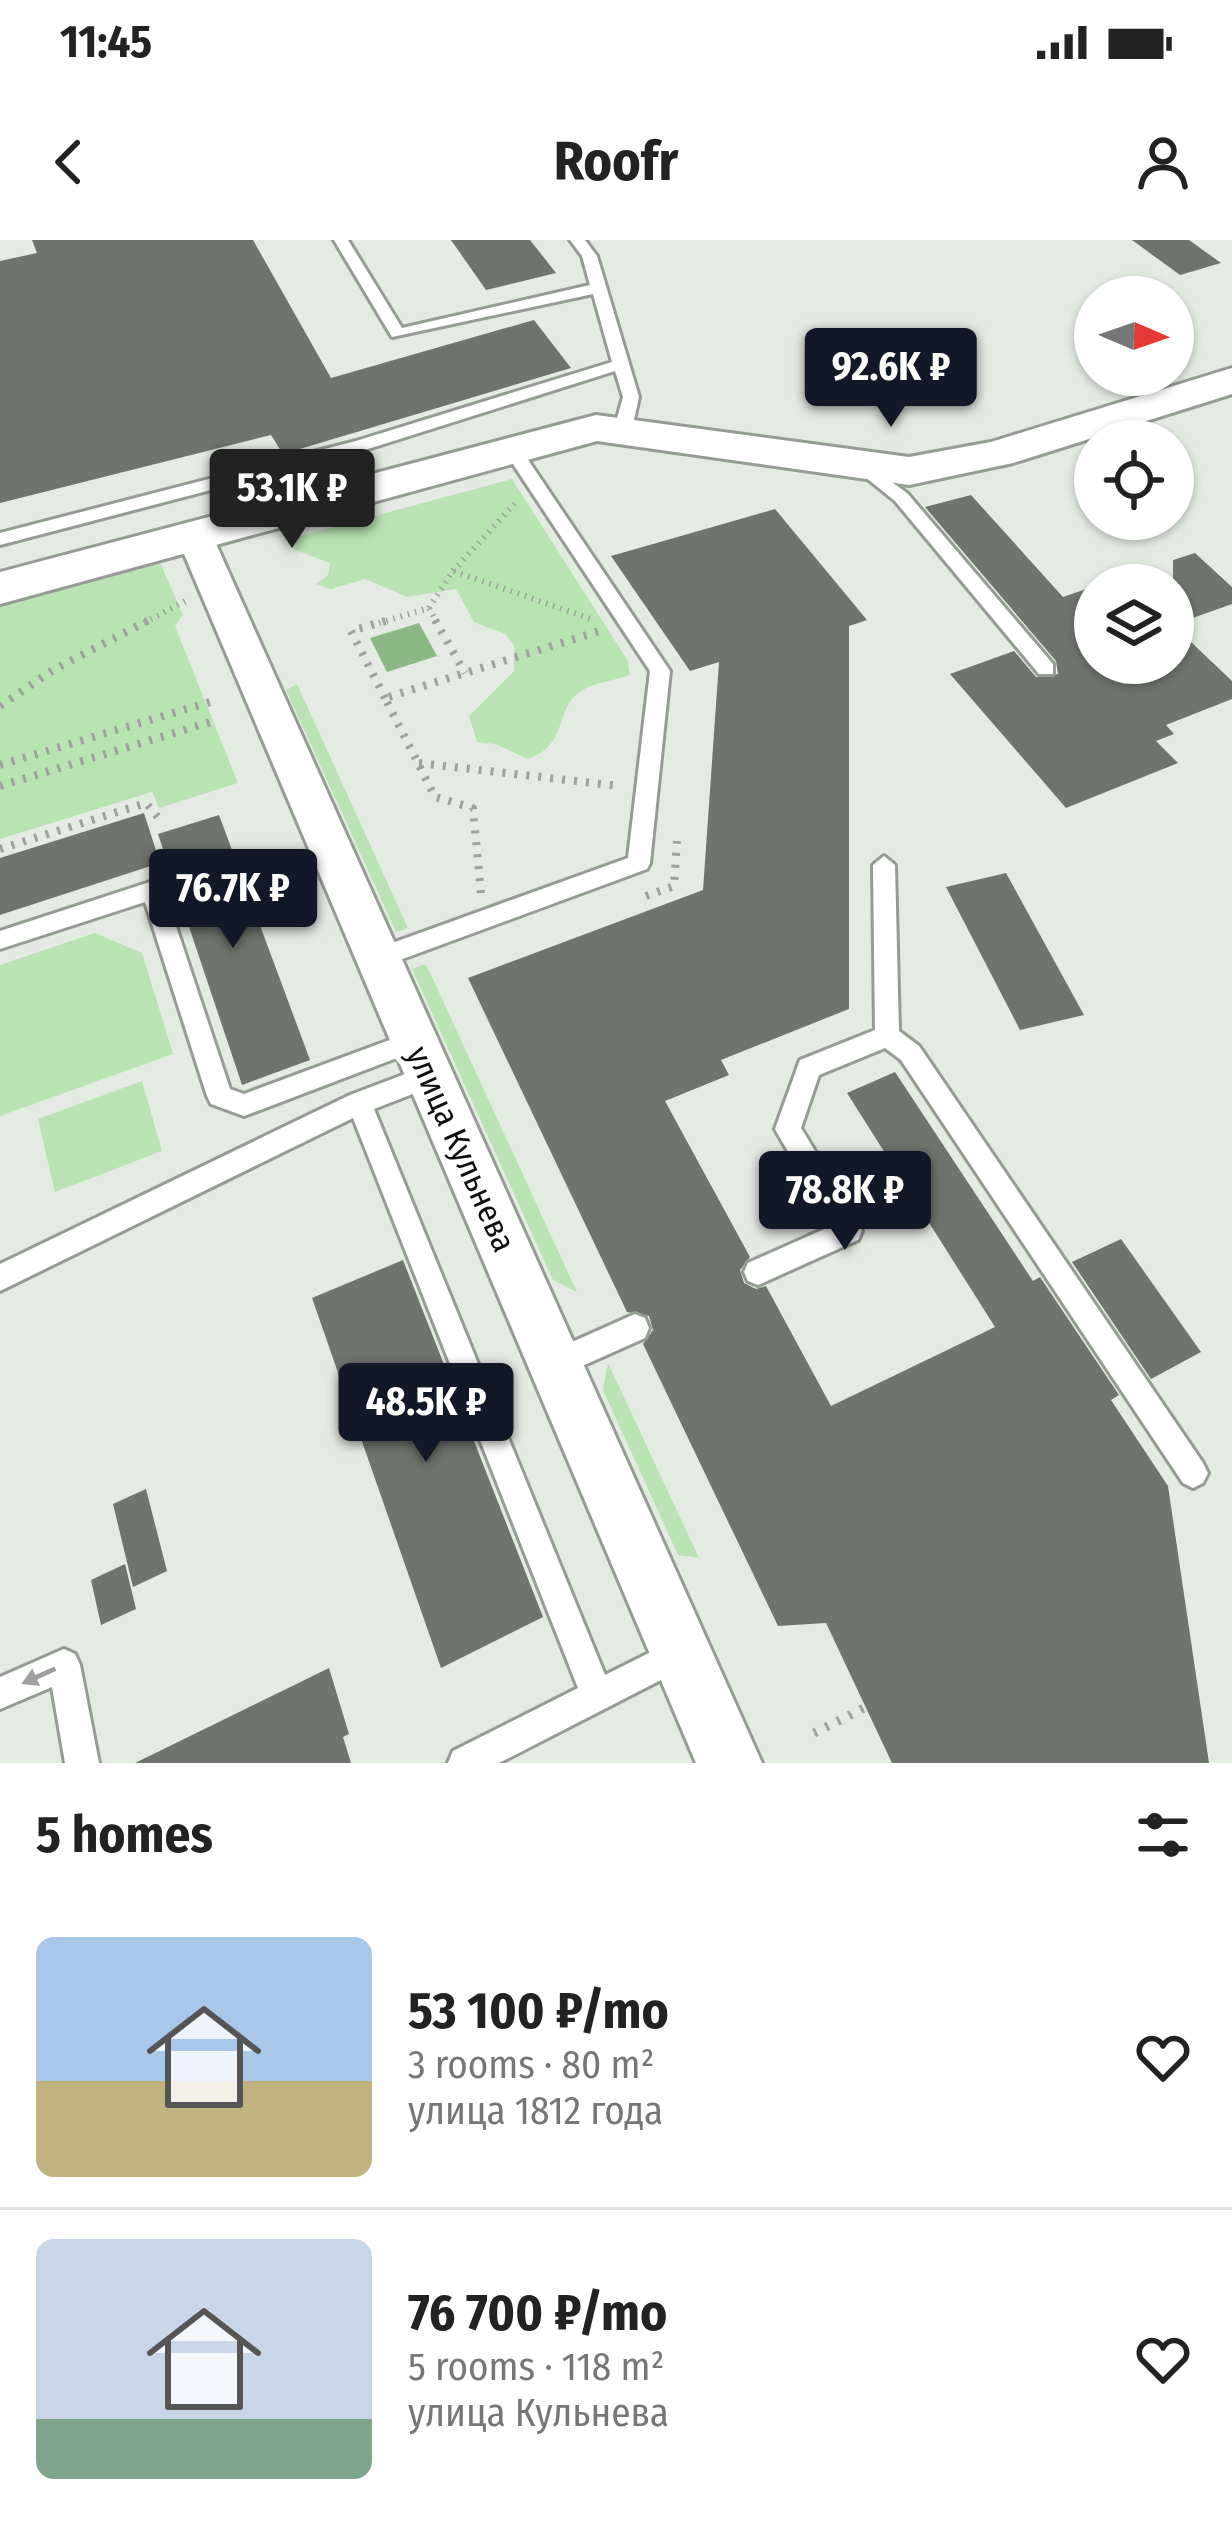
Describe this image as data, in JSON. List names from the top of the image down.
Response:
{
  "streets": {
    "street": ["улица Кульнева"]
  },
  "north": "right",
  "page": {
    "status": "11:45",
    "header": "Roofr",
    "price": [
      "92.6K ₽",
      "53.1K ₽",
      "76.7K ₽",
      "78.8K ₽",
      "48.5K ₽"
    ],
    "heading": "5 homes",
    "list": [
      {
        "name": "53 100 ₽/mo",
        "note": "3 rooms · 80 m² · улица 1812 года"
      },
      {
        "name": "76 700 ₽/mo",
        "note": "5 rooms · 118 m² · улица Кульнева"
      }
    ]
  }
}
